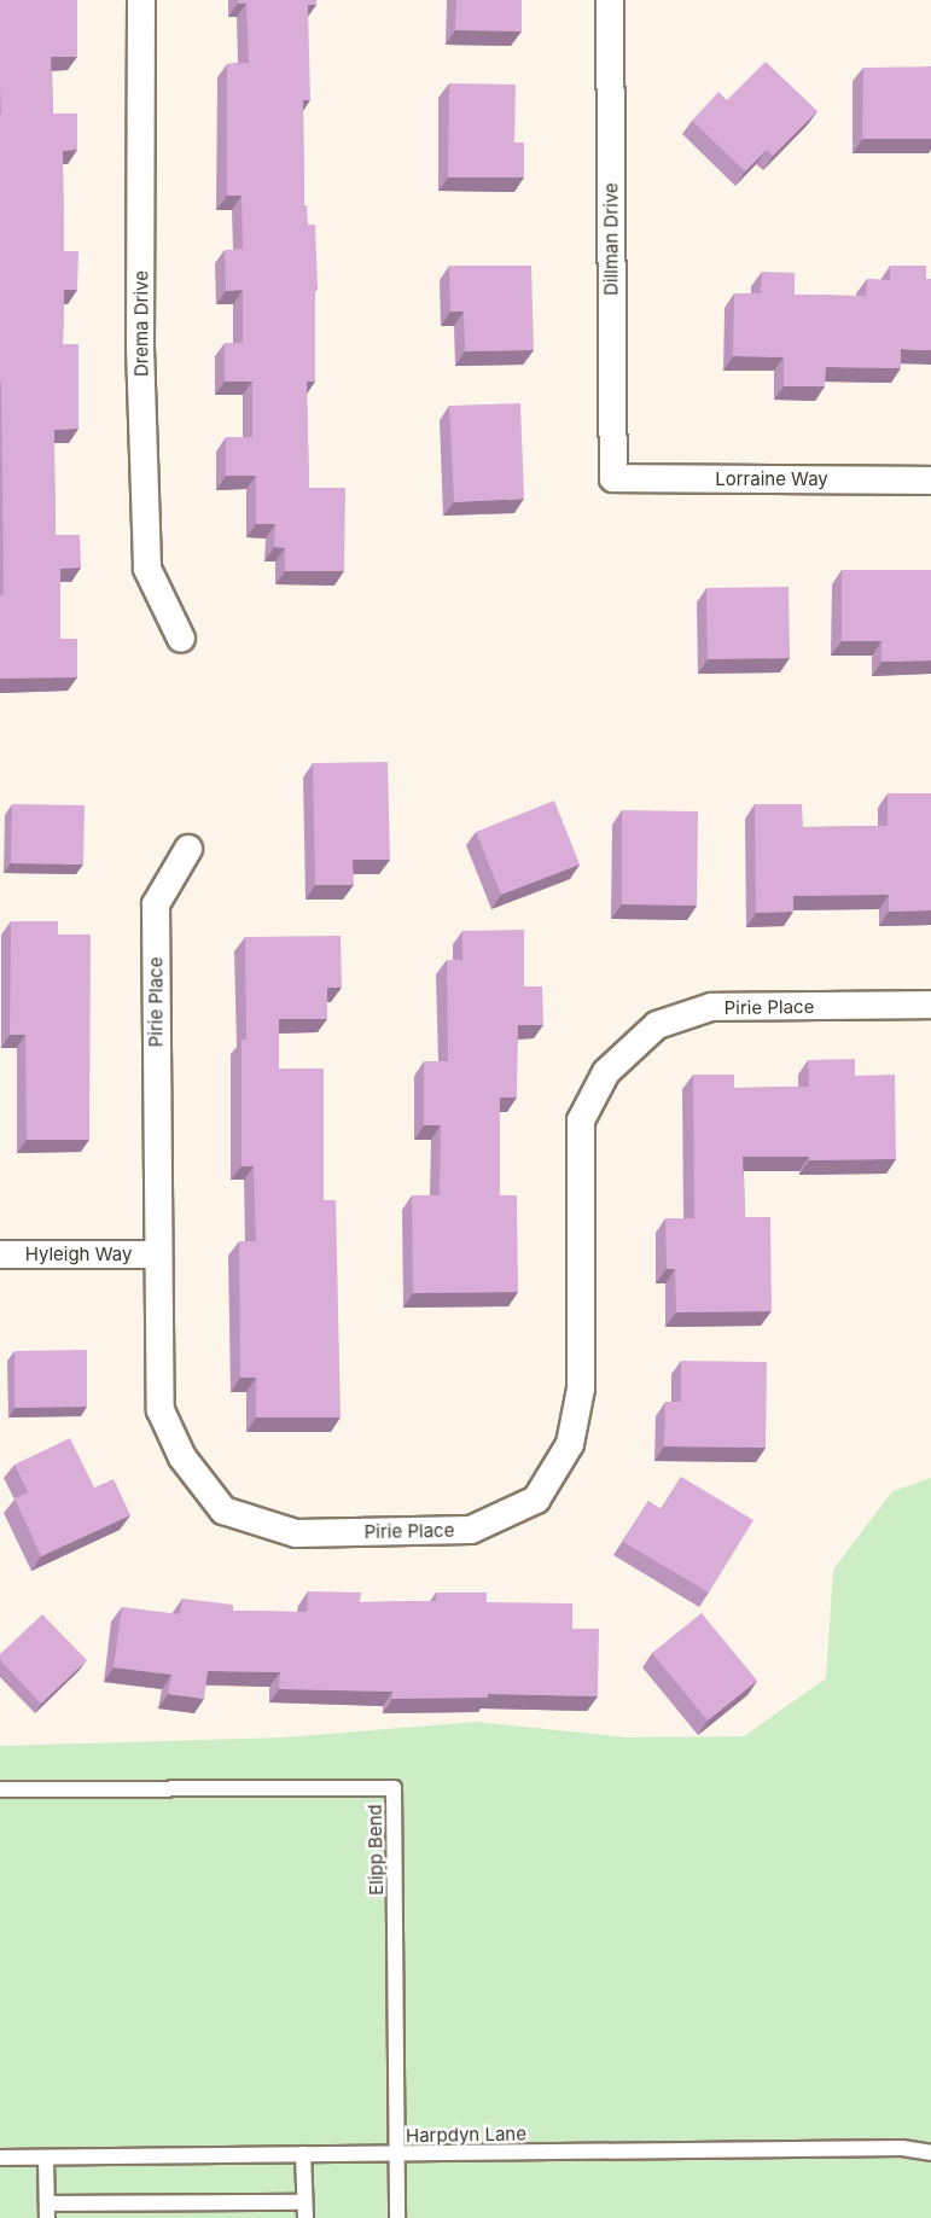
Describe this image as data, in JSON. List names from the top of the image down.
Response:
{
  "streets": {
    "street": [
      "Dillman Drive",
      "Drema Drive",
      "Lorraine Way",
      "Pirie Place",
      "Hyleigh Way"
    ],
    "lane": ["Elipp Bend", "Harpdyn Lane"]
  },
  "crossings": [
    ["Dillman Drive", "Lorraine Way"],
    ["Pirie Place", "Hyleigh Way"],
    ["Elipp Bend", "Harpdyn Lane"]
  ]
}
